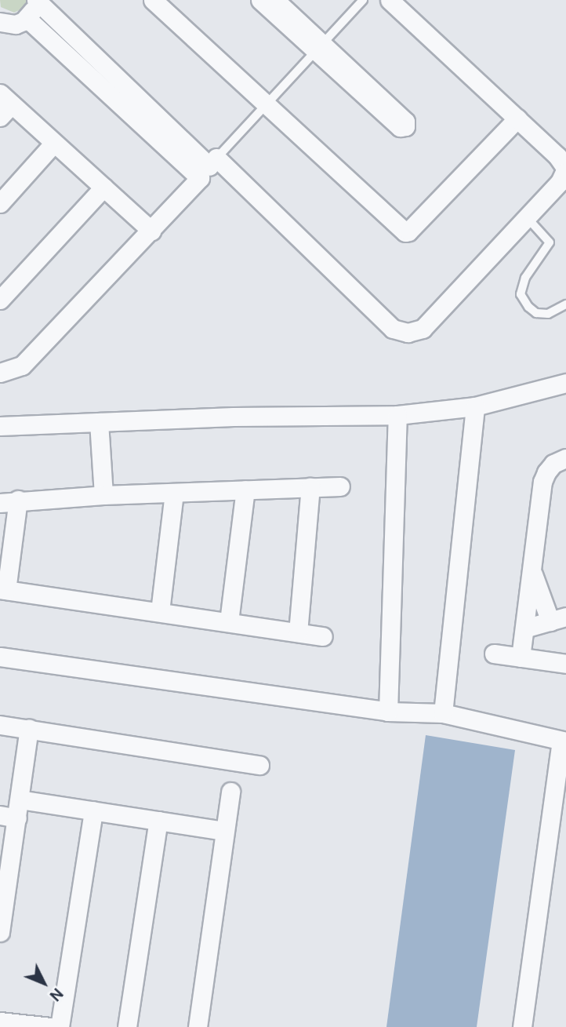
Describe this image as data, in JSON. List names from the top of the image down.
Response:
{
  "north": "bottom right"
}
